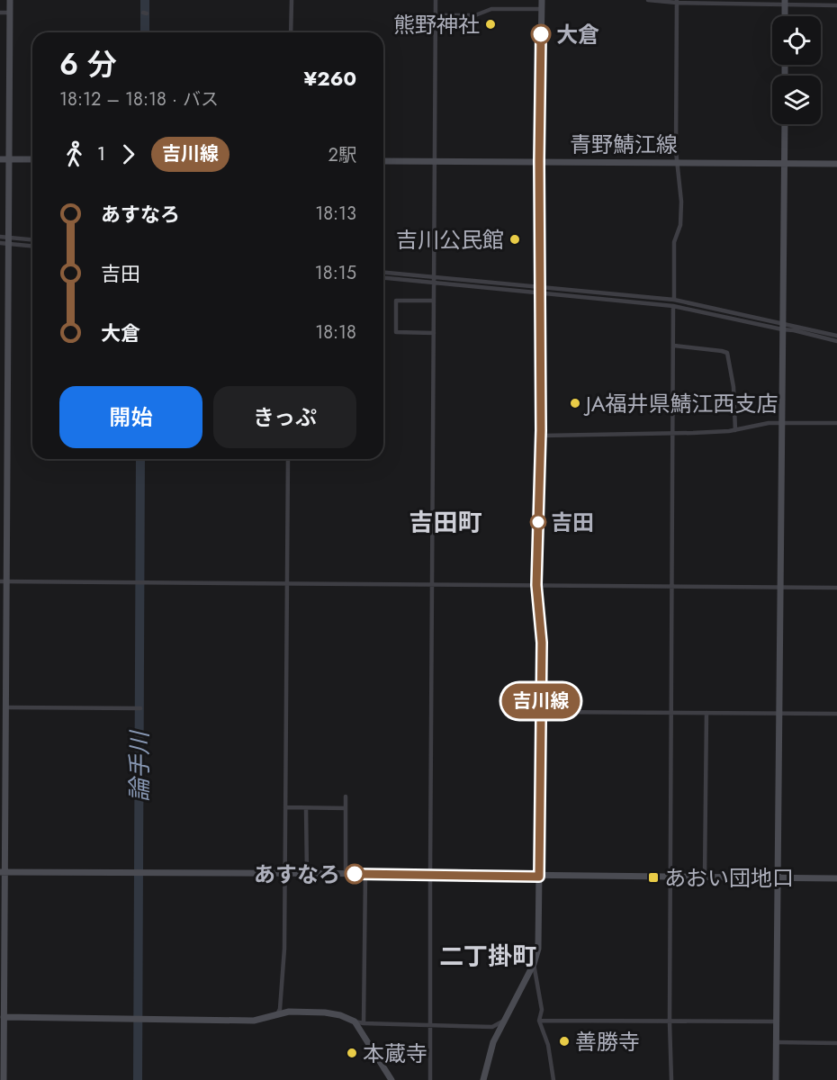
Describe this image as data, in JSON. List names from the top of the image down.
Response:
{
  "streets": {
    "street": ["青野鯖江線"]
  },
  "districts": ["吉田町", "二丁掛町"],
  "water": ["論手川"],
  "places": {
    "other": [
      "熊野神社",
      "大倉",
      "吉川公民館",
      "JA福井県鯖江西支店",
      "吉田",
      "あすなろ",
      "善勝寺",
      "本蔵寺"
    ],
    "transit": ["あおい団地口"]
  },
  "lines": ["bus line 吉川線"],
  "page": {
    "on_map": "吉川線",
    "heading": ["6 分", "18:12 – 18:18 · バス", "¥260"],
    "legs": ["1", "吉川線", "2駅"],
    "list": [
      {
        "name": "あすなろ",
        "value": "18:13"
      },
      {
        "name": "吉田",
        "value": "18:15"
      },
      {
        "name": "大倉",
        "value": "18:18"
      }
    ],
    "buttons": ["開始", "きっぷ"]
  }
}
